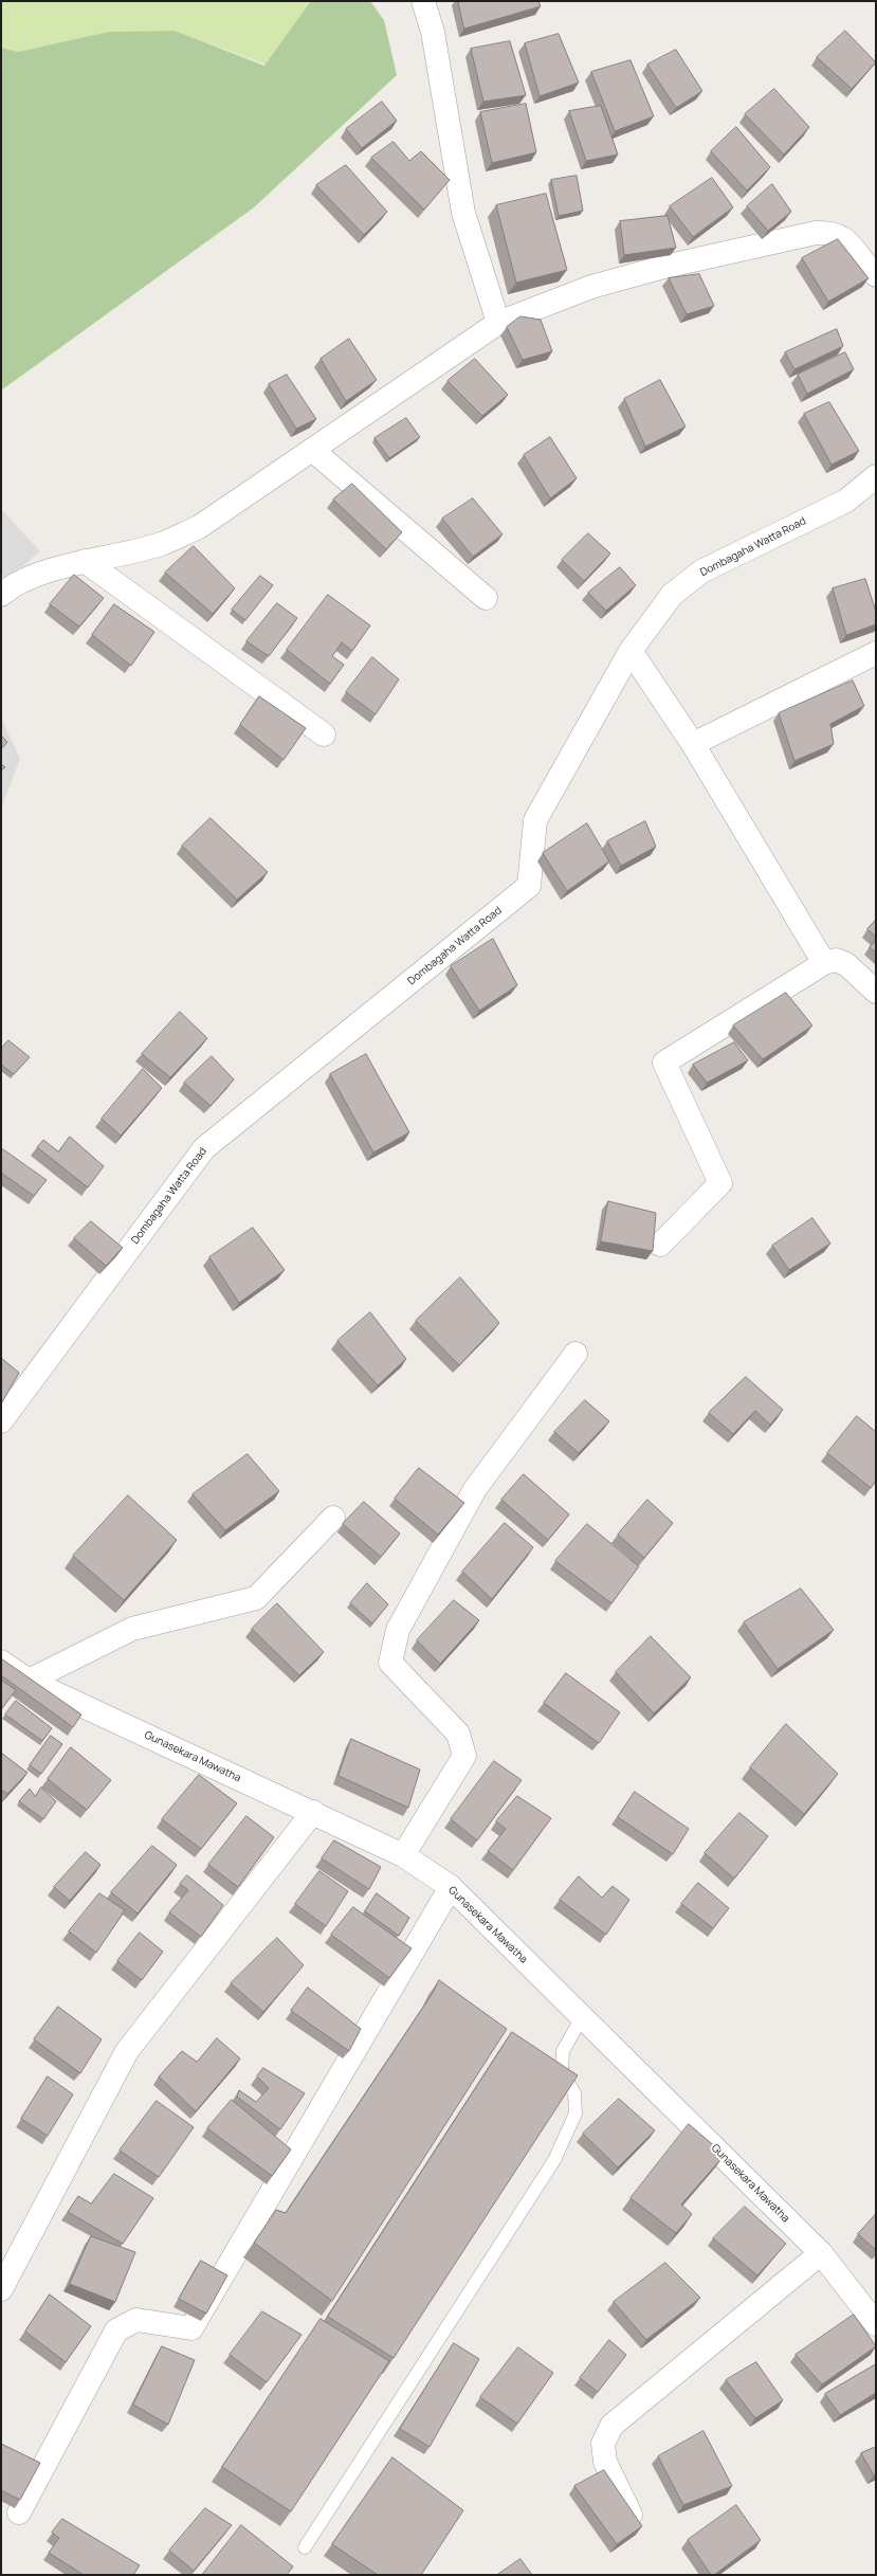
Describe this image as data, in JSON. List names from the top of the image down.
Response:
{
  "streets": {
    "street": ["Dombagaha Watta Road", "Gunasekara Mawatha"]
  }
}
